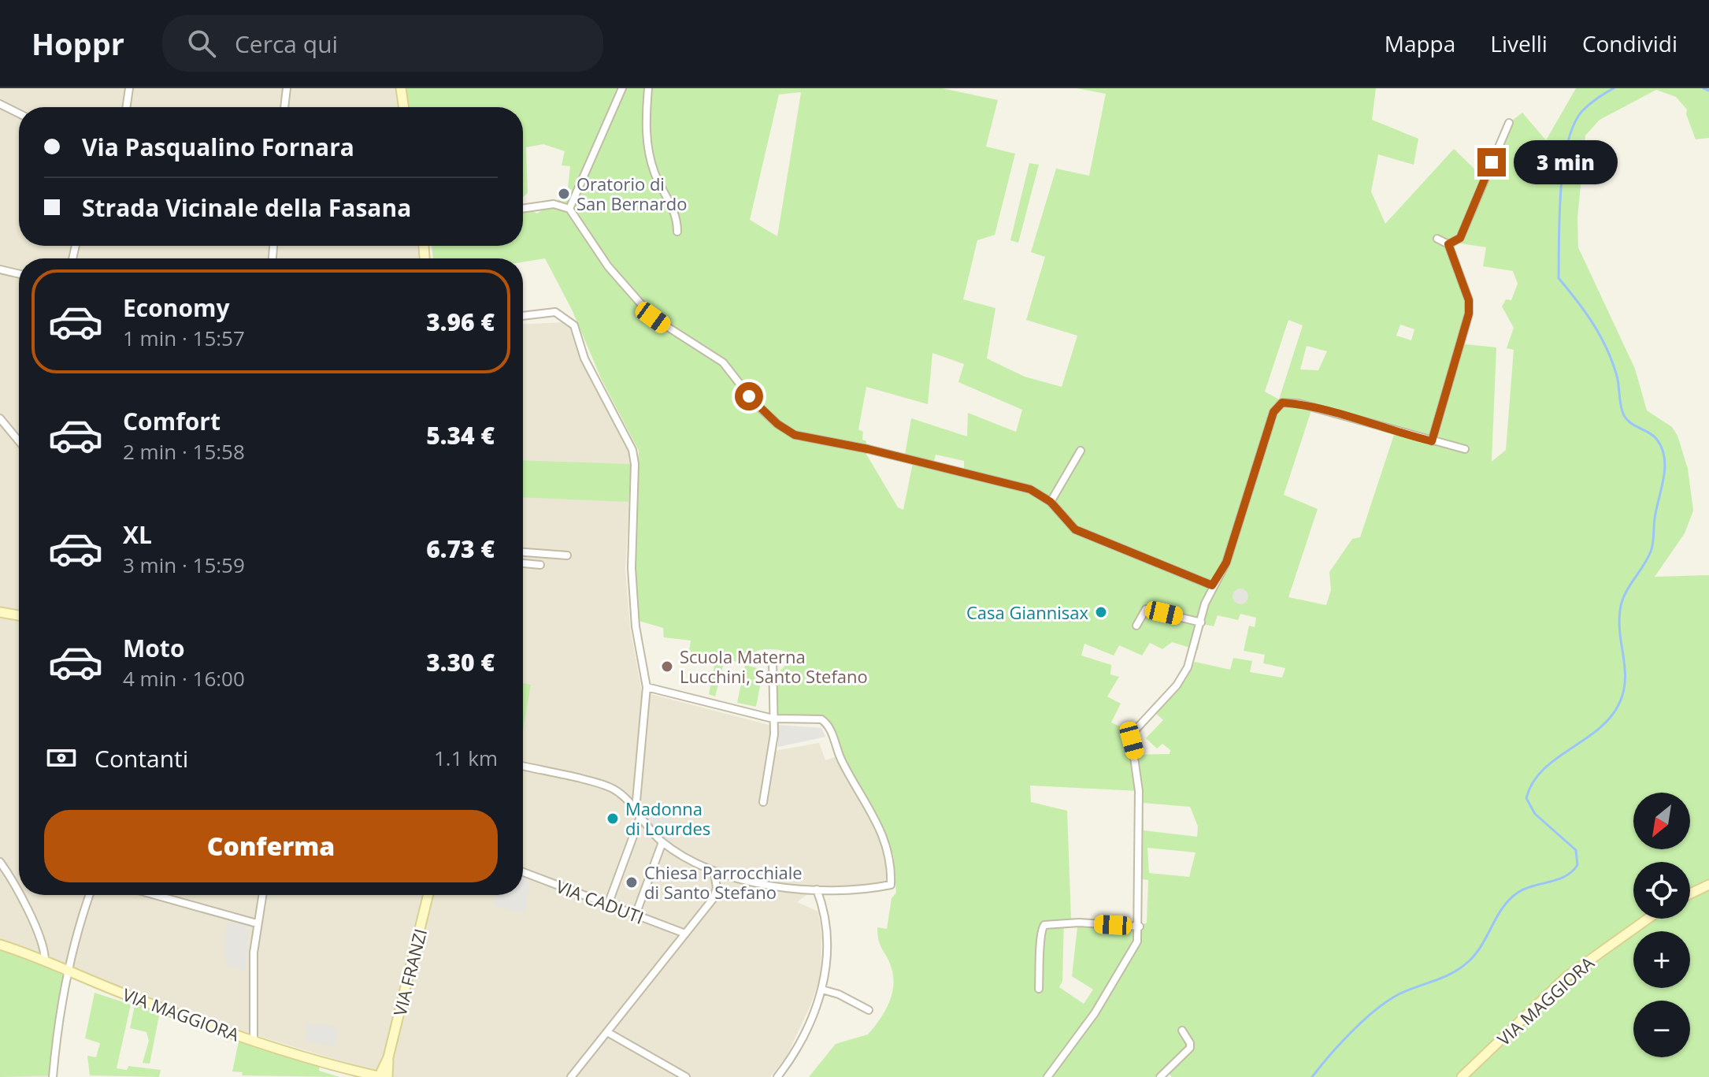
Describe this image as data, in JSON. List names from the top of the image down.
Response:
{
  "streets": {
    "main road": ["VIA FRANZI", "VIA MAGGIORA"],
    "street": ["VIA CADUTI"]
  },
  "crossings": [
    ["VIA FRANZI", "VIA MAGGIORA"]
  ],
  "places": [
    "Oratorio di San Bernardo",
    "Casa Giannisax",
    "Scuola Materna Lucchini, Santo Stefano",
    "Madonna di Lourdes",
    "Chiesa Parrocchiale di Santo Stefano"
  ],
  "north": "bottom left",
  "page": {
    "header": "Hoppr",
    "search": "Cerca qui",
    "nav": ["Mappa", "Livelli", "Condividi"],
    "banner": ["Via Pasqualino Fornara", "Strada Vicinale della Fasana"],
    "bubble": "3 min",
    "list": [
      {
        "name": "Economy",
        "note": "1 min · 15:57",
        "value": "3.96 €"
      },
      {
        "name": "Comfort",
        "note": "2 min · 15:58",
        "value": "5.34 €"
      },
      {
        "name": "XL",
        "note": "3 min · 15:59",
        "value": "6.73 €"
      },
      {
        "name": "Moto",
        "note": "4 min · 16:00",
        "value": "3.30 €"
      }
    ],
    "pay": ["Contanti", "1.1 km"],
    "map_buttons": ["+", "−"],
    "buttons": "Conferma"
  }
}
